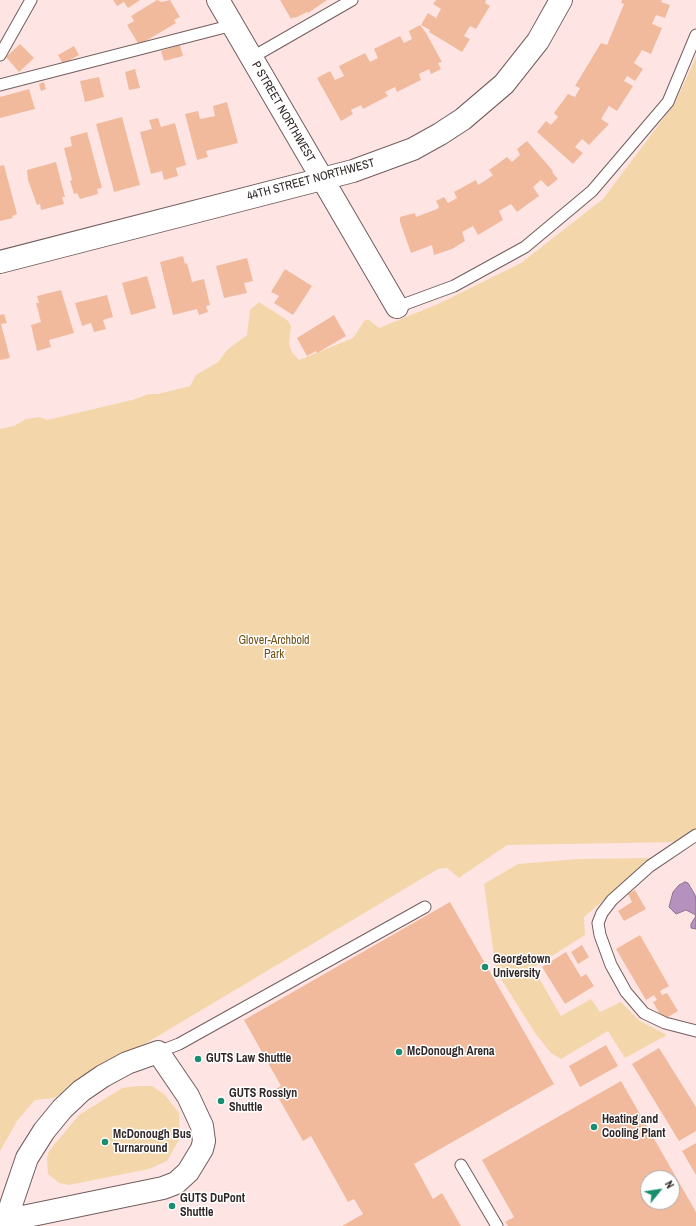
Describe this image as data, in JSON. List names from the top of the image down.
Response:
{
  "streets": {
    "street": ["P STREET NORTHWEST", "44TH STREET NORTHWEST"]
  },
  "crossings": [
    ["P STREET NORTHWEST", "44TH STREET NORTHWEST"]
  ],
  "parks": ["Glover-Archbold Park"],
  "places": [
    "Georgetown University",
    "McDonough Arena",
    "GUTS Law Shuttle",
    "GUTS Rosslyn Shuttle",
    "Heating and Cooling Plant",
    "McDonough Bus Turnaround",
    "GUTS DuPont Shuttle"
  ],
  "north": "top right"
}
